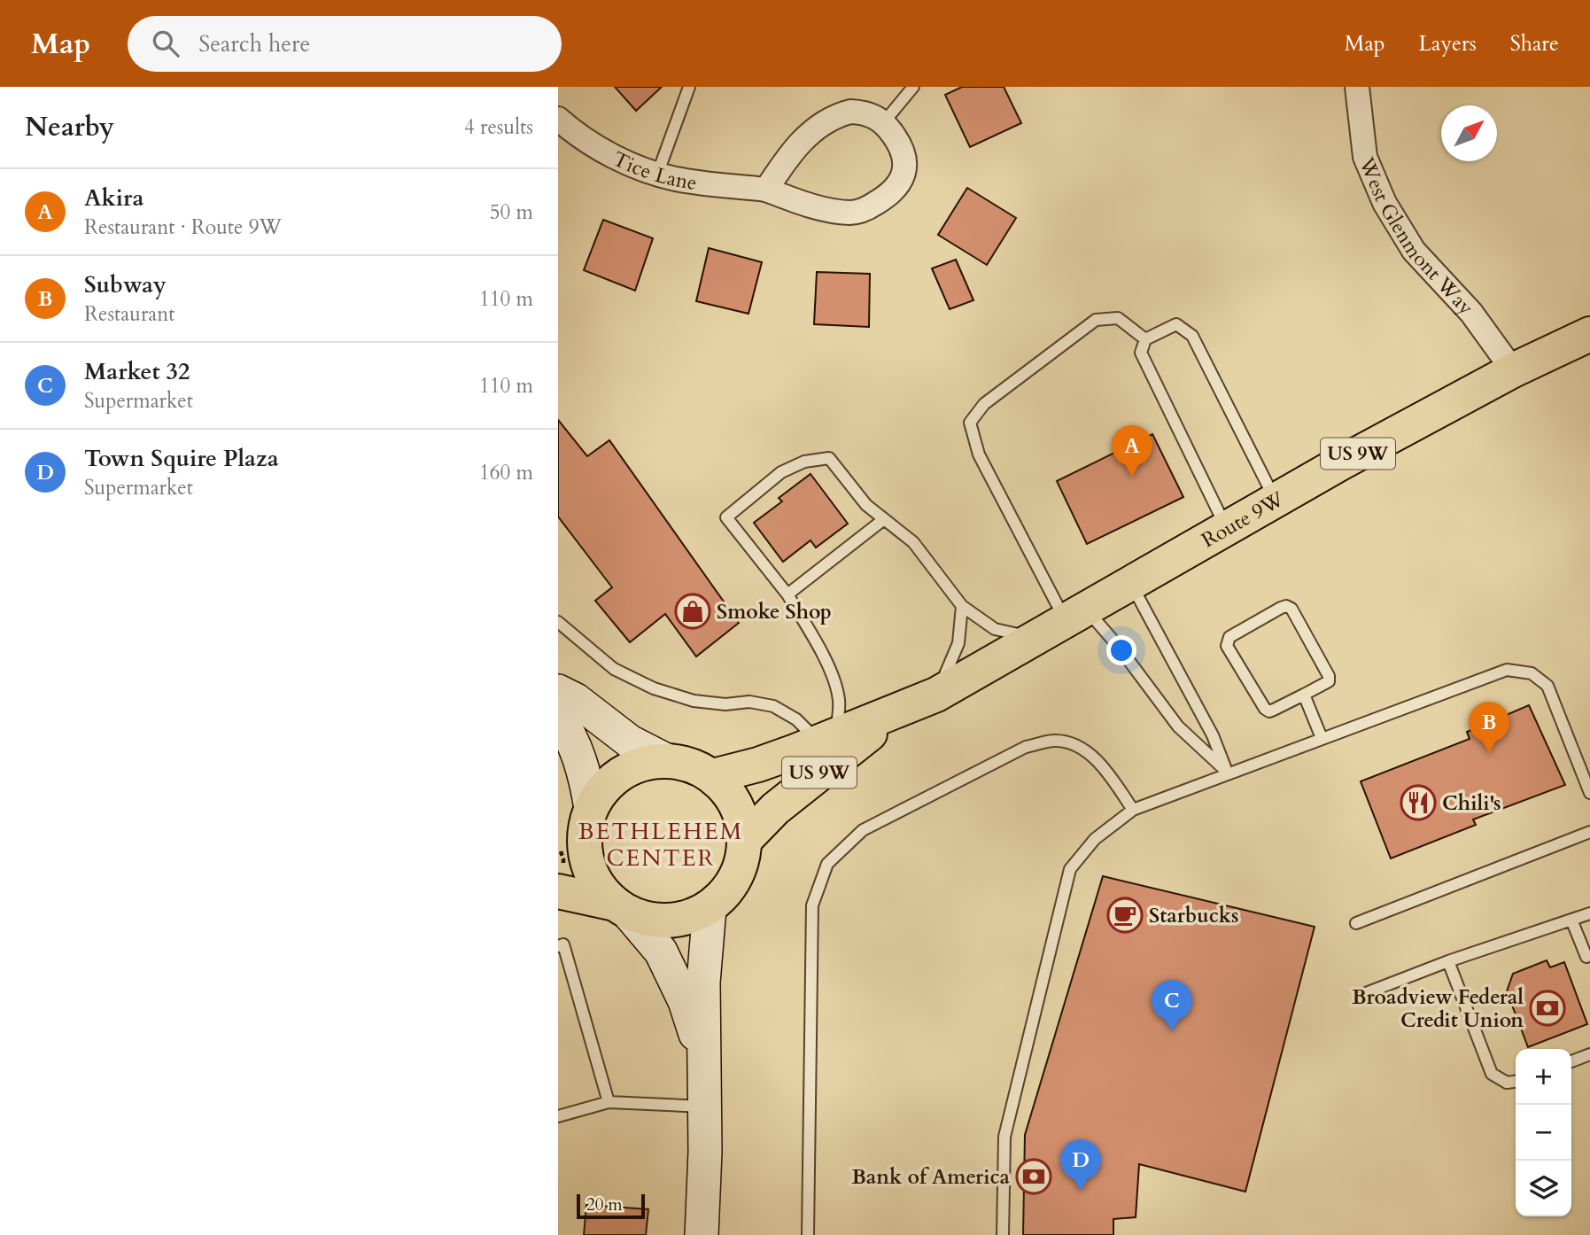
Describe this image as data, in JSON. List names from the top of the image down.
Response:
{
  "streets": {
    "main road": ["US 9W", "Route 9W"],
    "street": ["Tice Lane", "West Glenmont Way"]
  },
  "crossings": [
    ["West Glenmont Way", "Route 9W"]
  ],
  "districts": ["BETHLEHEM CENTER"],
  "places": {
    "shop": ["Smoke Shop"],
    "restaurant": ["Chili's"],
    "cafe": ["Starbucks"],
    "bank": ["Broadview Federal Credit Union", "Bank of America"]
  },
  "scale_bar": "20 m",
  "north": "top right",
  "page": {
    "header": "Map",
    "search": "Search here",
    "nav": ["Map", "Layers", "Share"],
    "heading": ["Nearby", "4 results"],
    "list": [
      {
        "mark": "A",
        "name": "Akira",
        "note": "Restaurant · Route 9W",
        "value": "50 m"
      },
      {
        "mark": "B",
        "name": "Subway",
        "note": "Restaurant",
        "value": "110 m"
      },
      {
        "mark": "C",
        "name": "Market 32",
        "note": "Supermarket",
        "value": "110 m"
      },
      {
        "mark": "D",
        "name": "Town Squire Plaza",
        "note": "Supermarket",
        "value": "160 m"
      }
    ],
    "pins": [
      "A",
      "B",
      "C",
      "D"
    ],
    "map_buttons": ["+", "−"],
    "scale": "20 m"
  }
}
